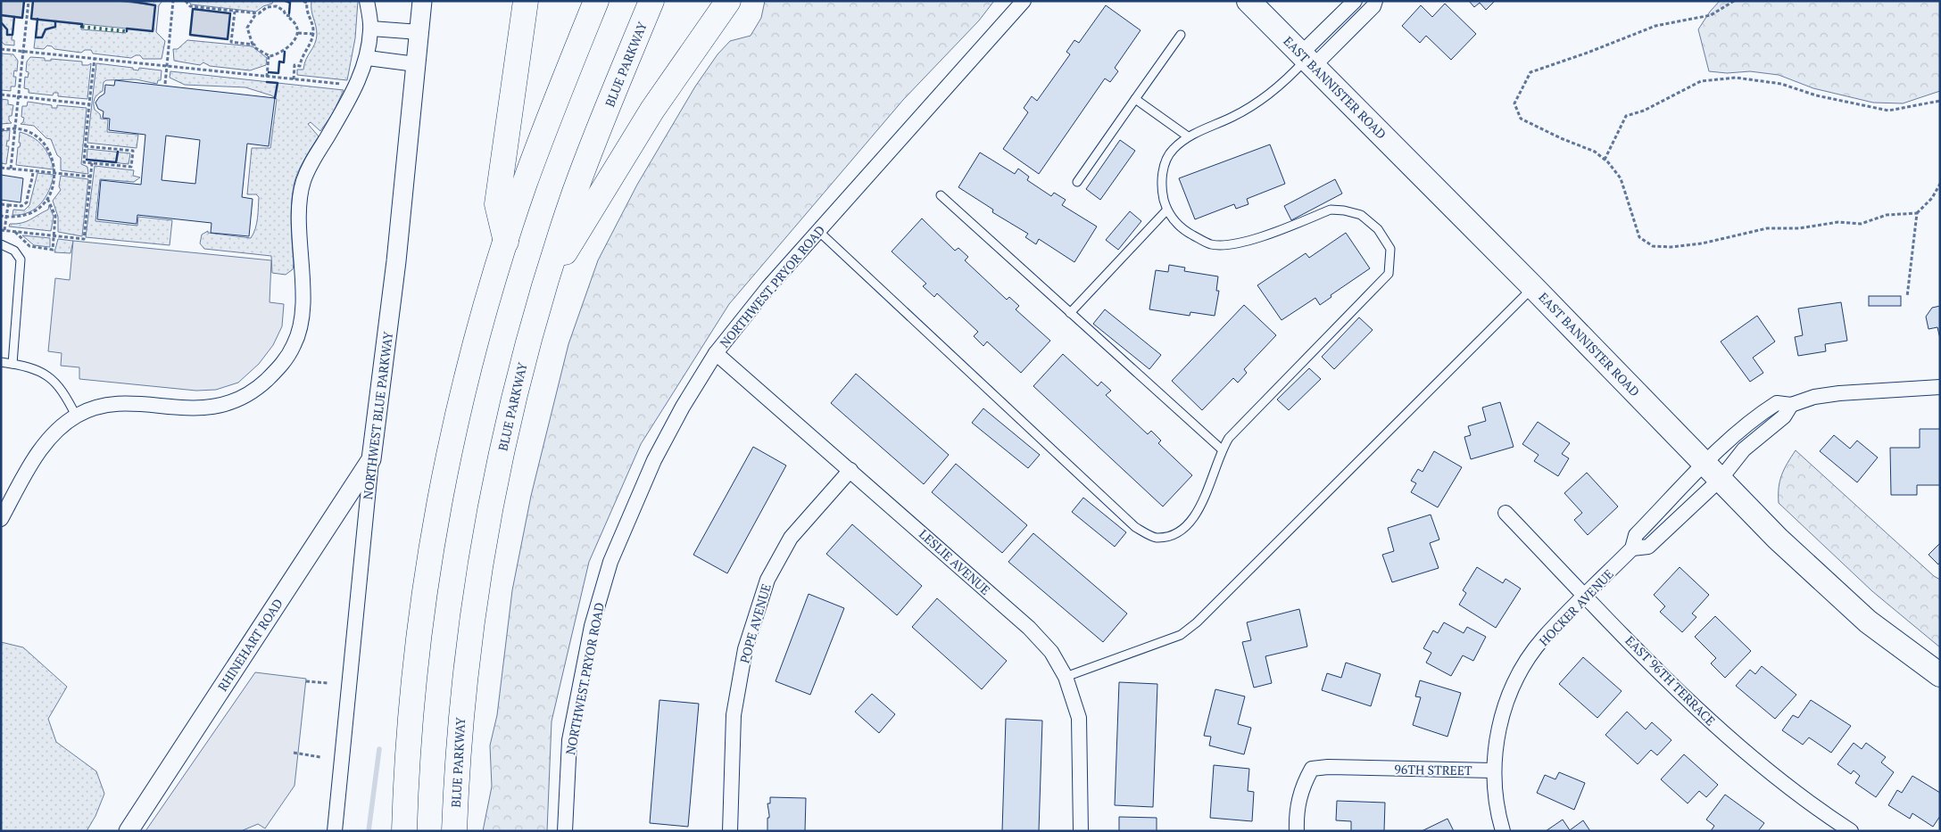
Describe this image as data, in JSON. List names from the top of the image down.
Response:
{
  "streets": {
    "highway": ["BLUE PARKWAY"],
    "main road": ["EAST BANNISTER ROAD"],
    "street": [
      "NORTHWEST PRYOR ROAD",
      "NORTHWEST BLUE PARKWAY",
      "LESLIE AVENUE",
      "HOCKER AVENUE",
      "POPE AVENUE",
      "RHINEHART ROAD",
      "EAST 96TH TERRACE",
      "96TH STREET"
    ]
  },
  "crossings": [
    ["EAST BANNISTER ROAD", "HOCKER AVENUE"],
    ["NORTHWEST PRYOR ROAD", "LESLIE AVENUE"],
    ["NORTHWEST BLUE PARKWAY", "RHINEHART ROAD"],
    ["LESLIE AVENUE", "POPE AVENUE"],
    ["HOCKER AVENUE", "EAST 96TH TERRACE"],
    ["HOCKER AVENUE", "96TH STREET"]
  ]
}
